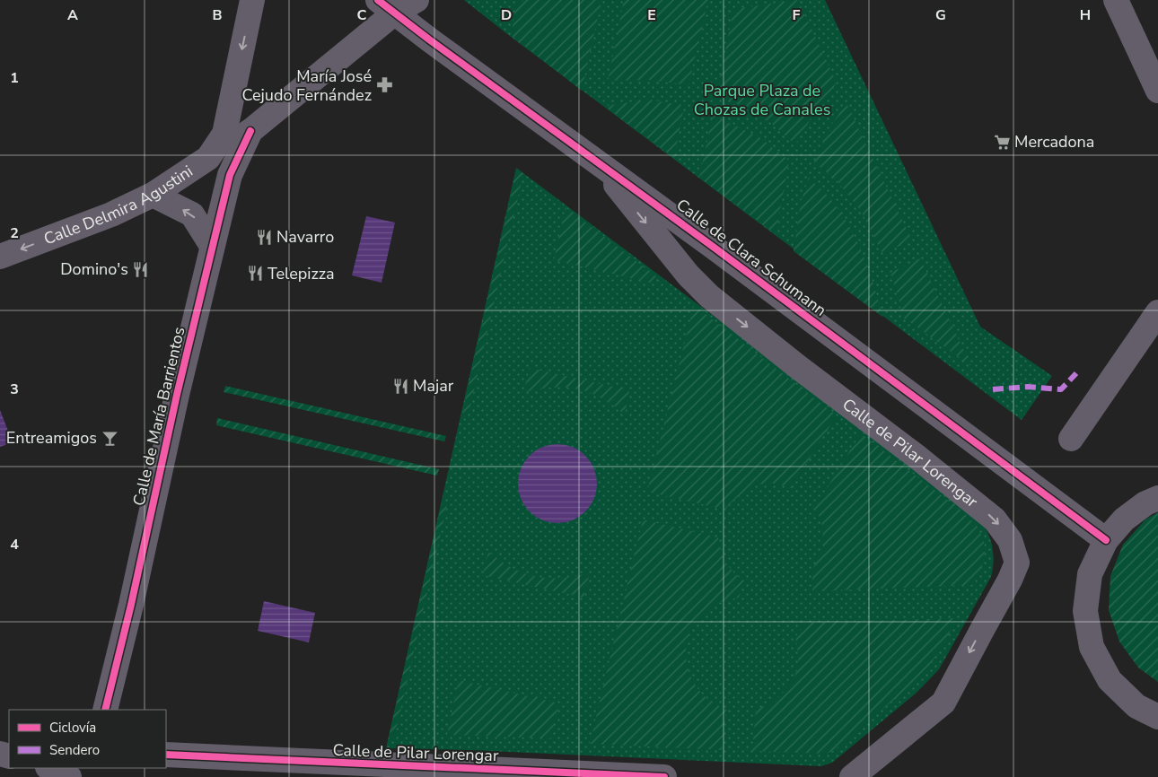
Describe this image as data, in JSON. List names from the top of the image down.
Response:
{
  "streets": {
    "street": [
      "Calle Delmira Agustini",
      "Calle de Clara Schumann",
      "Calle de María Barrientos",
      "Calle de Pilar Lorengar"
    ]
  },
  "crossings": [
    ["Calle Delmira Agustini", "Calle de Clara Schumann"],
    ["Calle Delmira Agustini", "Calle de María Barrientos"],
    ["Calle de Clara Schumann", "Calle de Pilar Lorengar"]
  ],
  "parks": ["Parque Plaza de Chozas de Canales"],
  "places": {
    "pharmacy": ["María José Cejudo Fernández"],
    "supermarket": ["Mercadona"],
    "restaurant": [
      "Navarro",
      "Domino's",
      "Telepizza",
      "Majar"
    ],
    "bar": ["Entreamigos"]
  },
  "legend": ["Ciclovía", "Sendero"],
  "grid": {
    "columns": [
      "A",
      "B",
      "C",
      "D",
      "E",
      "F",
      "G",
      "H"
    ],
    "rows": [
      "1",
      "2",
      "3",
      "4"
    ]
  }
}
